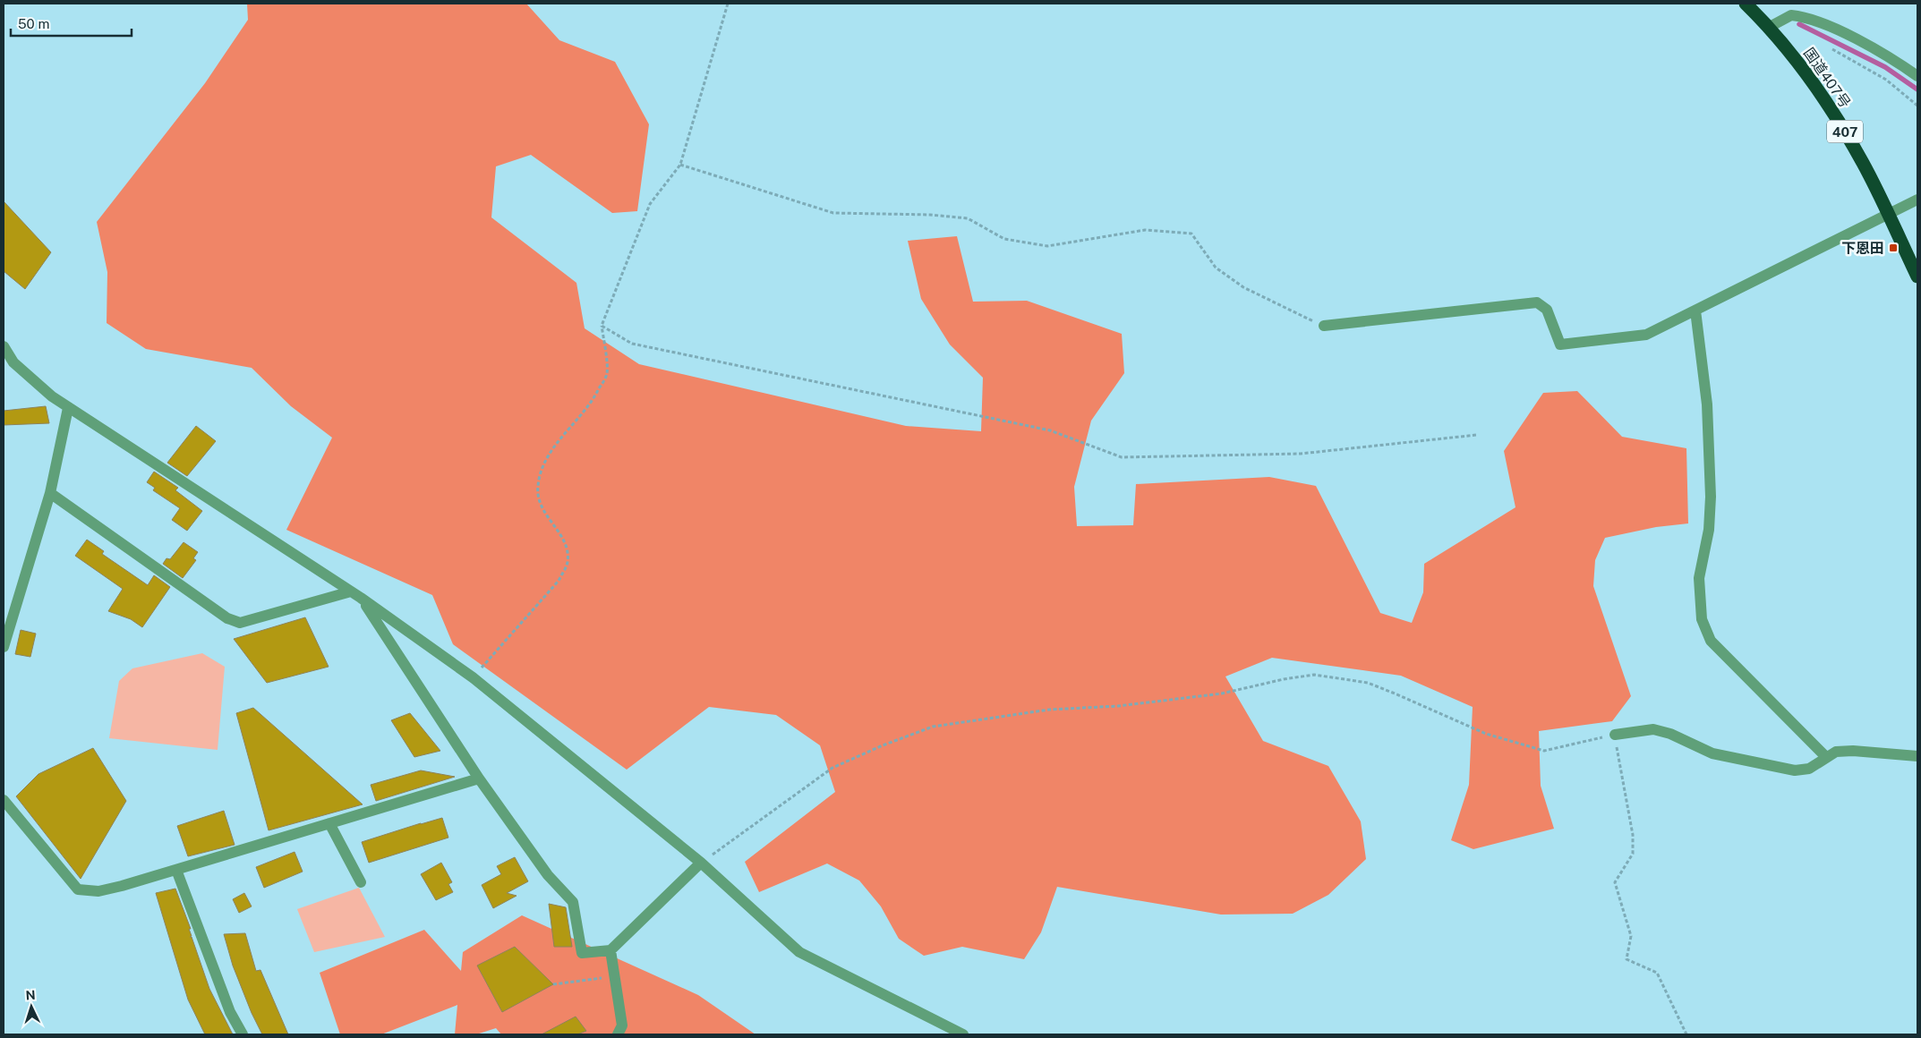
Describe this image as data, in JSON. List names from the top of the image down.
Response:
{
  "streets": {
    "highway": ["国道407号", "407"]
  },
  "places": {
    "transit": ["下恩田"]
  },
  "scale_bar": "50 m",
  "north": "top"
}
